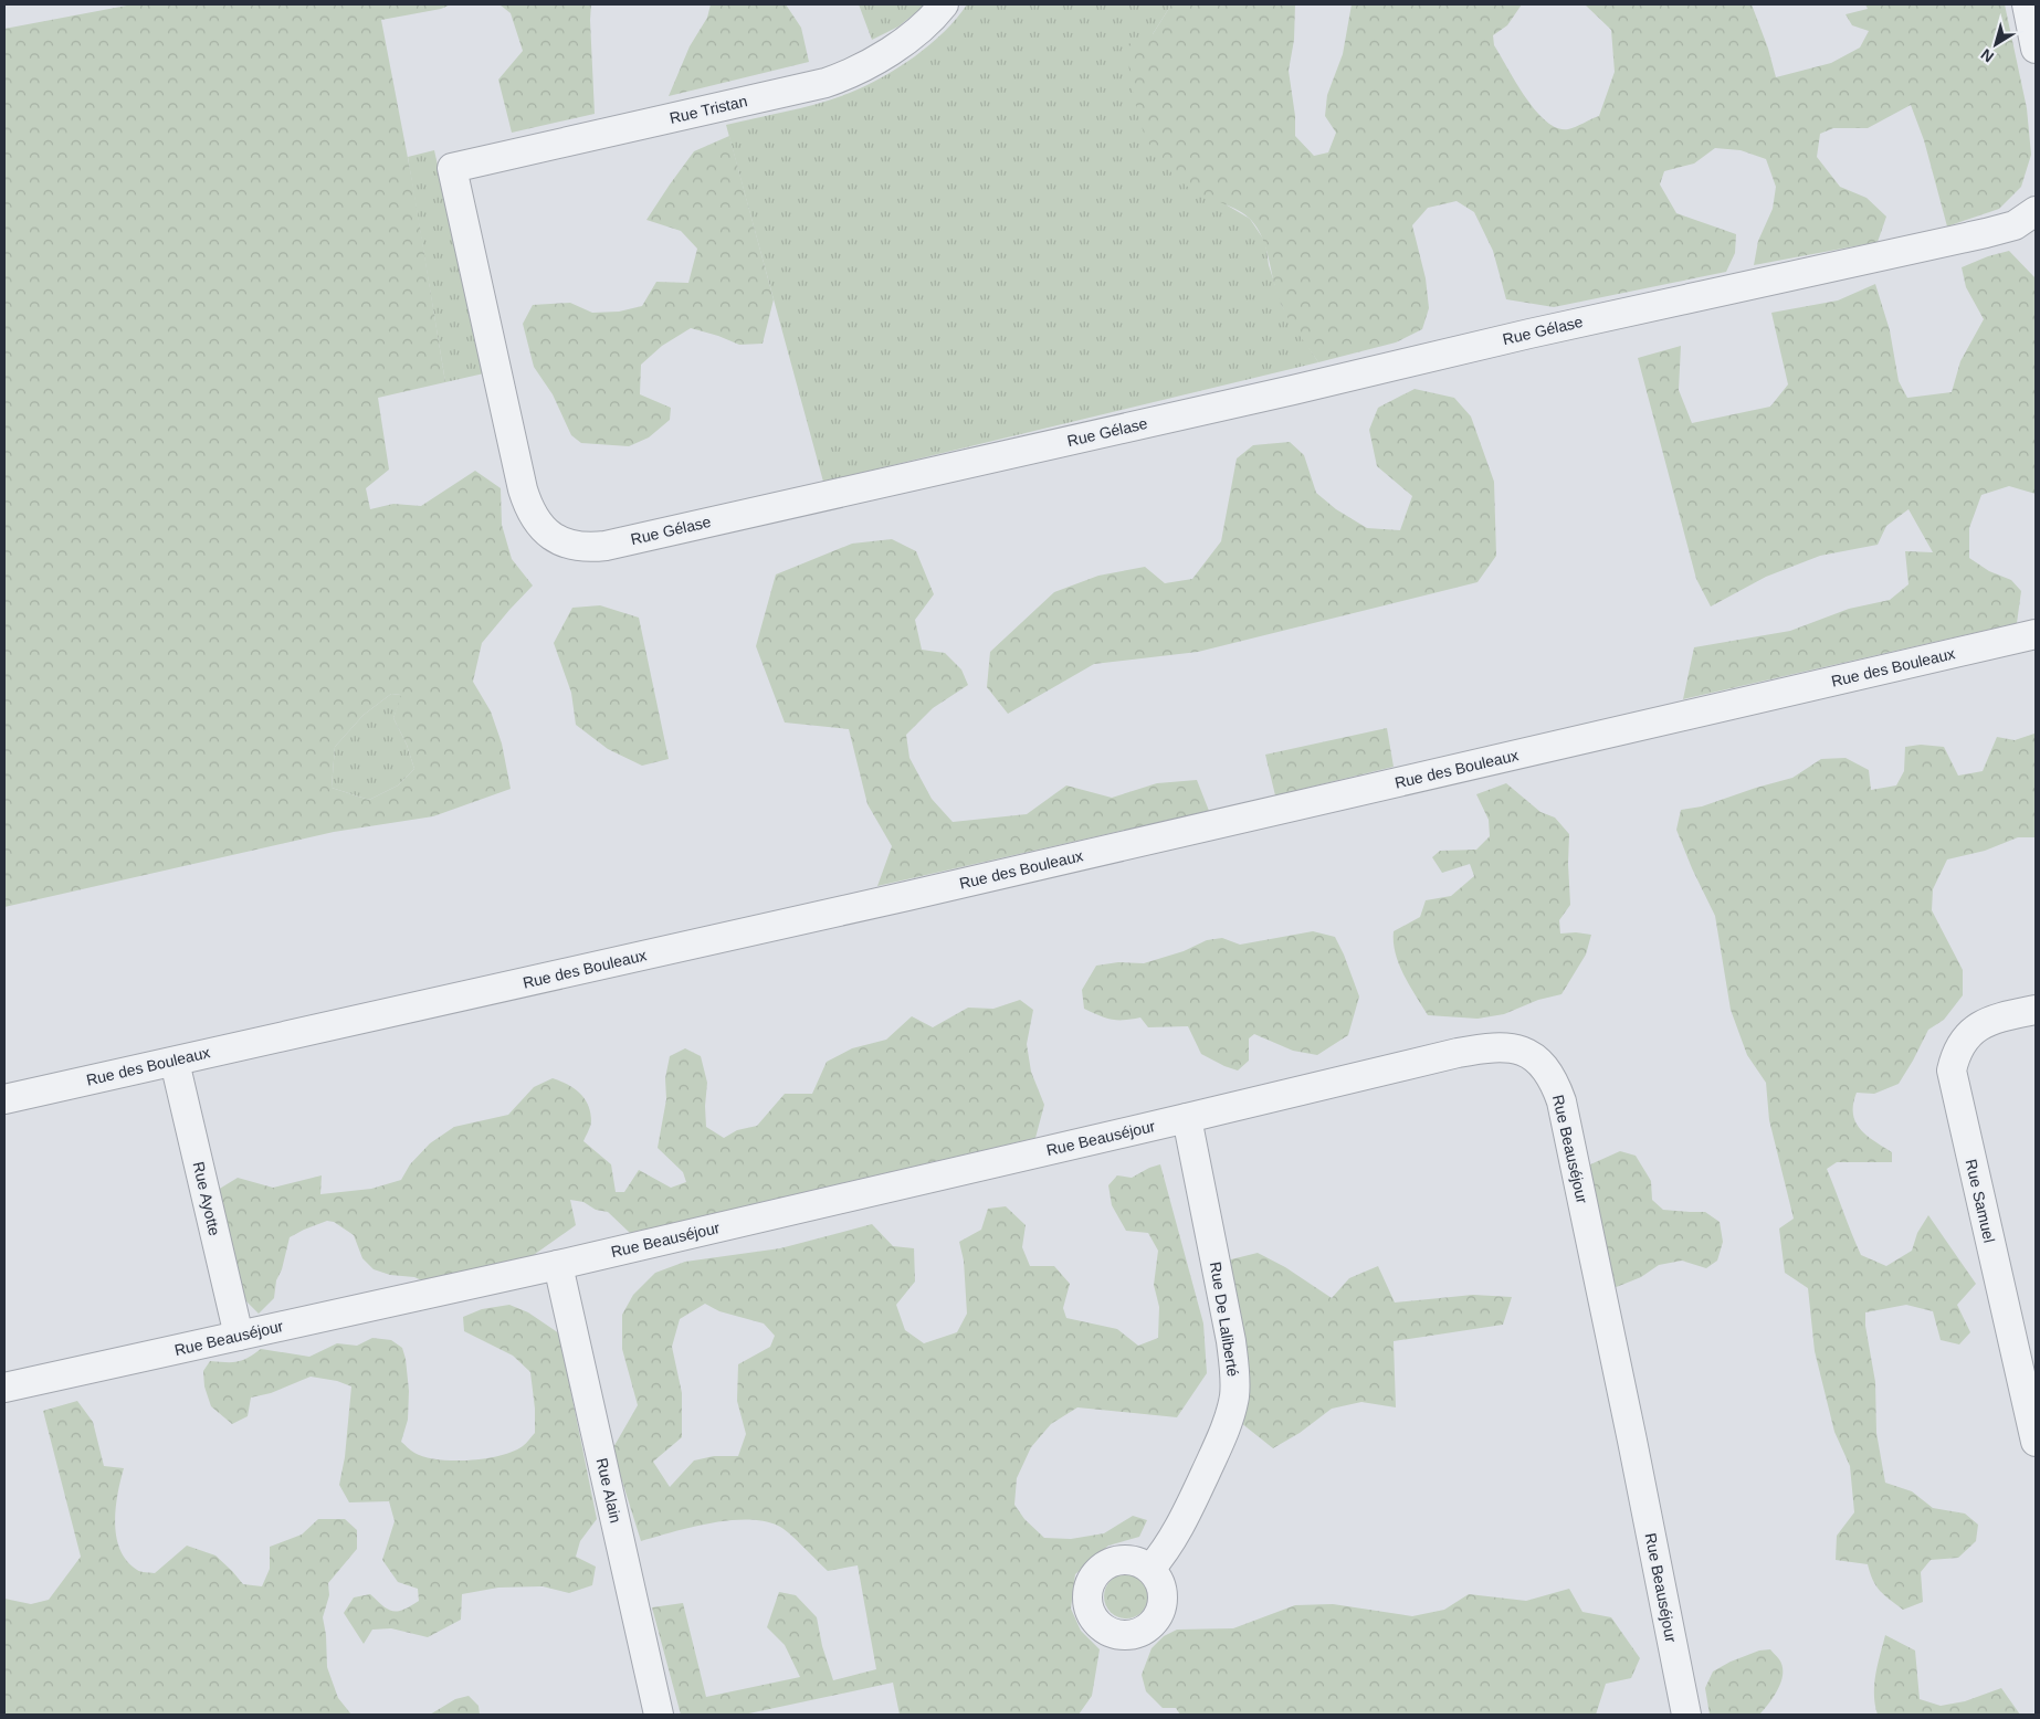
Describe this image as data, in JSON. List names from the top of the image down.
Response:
{
  "streets": {
    "street": [
      "Rue Tristan",
      "Rue Gélase",
      "Rue des Bouleaux",
      "Rue Beauséjour",
      "Rue Ayotte",
      "Rue Samuel",
      "Rue De Laliberté",
      "Rue Alain"
    ]
  },
  "crossings": [
    ["Rue Tristan", "Rue Gélase"],
    ["Rue des Bouleaux", "Rue Ayotte"],
    ["Rue Beauséjour", "Rue Ayotte"],
    ["Rue Beauséjour", "Rue De Laliberté"],
    ["Rue Beauséjour", "Rue Alain"]
  ],
  "north": "bottom left"
}
